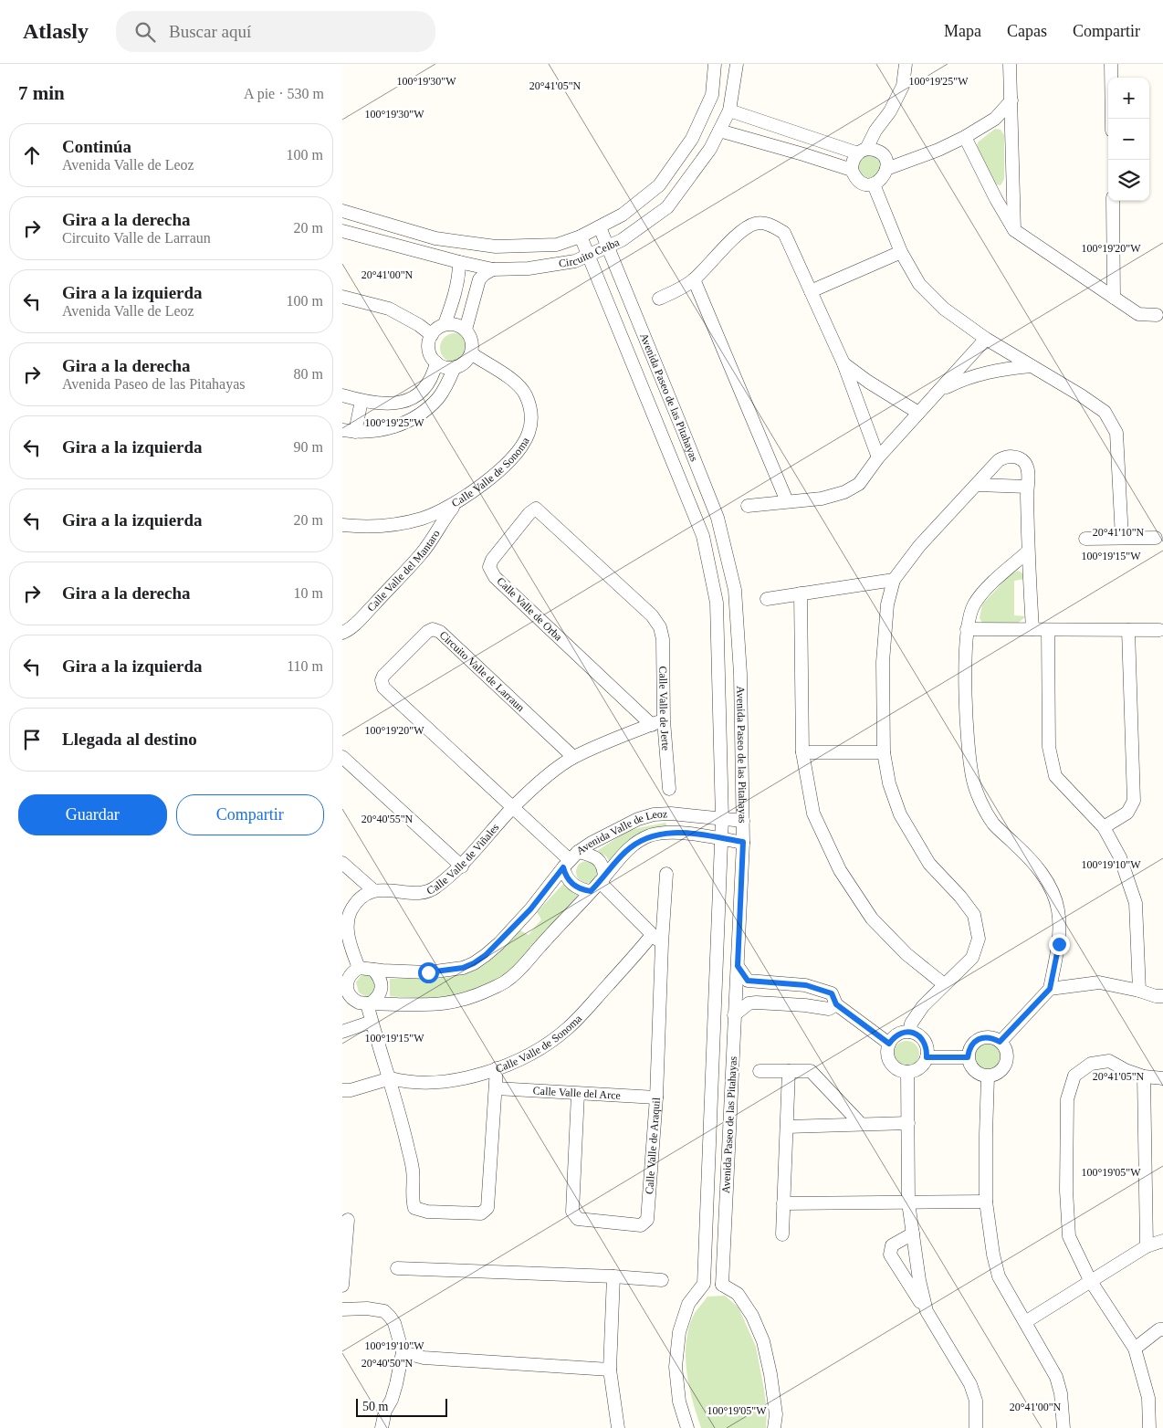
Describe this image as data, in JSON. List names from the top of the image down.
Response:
{
  "streets": {
    "street": [
      "Circuito Ceiba",
      "Avenida Paseo de las Pitahayas",
      "Calle Valle de Sonoma",
      "Calle Valle del Mantaro",
      "Calle Valle de Orba",
      "Circuito Valle de Larraun",
      "Calle Valle de Jerte",
      "Avenida Valle de Leoz",
      "Calle Valle de Viñales",
      "Calle Valle del Arce",
      "Calle Valle de Araquil"
    ]
  },
  "crossings": [
    ["Circuito Ceiba", "Avenida Paseo de las Pitahayas"],
    ["Avenida Paseo de las Pitahayas", "Avenida Valle de Leoz"],
    ["Calle Valle de Sonoma", "Calle Valle del Mantaro"],
    ["Calle Valle de Sonoma", "Circuito Valle de Larraun"],
    ["Calle Valle de Orba", "Calle Valle de Jerte"],
    ["Calle Valle de Orba", "Calle Valle de Viñales"],
    ["Circuito Valle de Larraun", "Avenida Valle de Leoz"],
    ["Circuito Valle de Larraun", "Calle Valle de Viñales"],
    ["Circuito Valle de Larraun", "Calle Valle de Araquil"],
    ["Calle Valle de Jerte", "Calle Valle de Viñales"],
    ["Calle Valle del Arce", "Calle Valle de Araquil"]
  ],
  "scale_bar": "50 m",
  "page": {
    "header": "Atlasly",
    "search": "Buscar aquí",
    "nav": ["Mapa", "Capas", "Compartir"],
    "heading": ["7 min", "A pie · 530 m"],
    "map_buttons": ["+", "−"],
    "list": [
      ["Continúa", "Avenida Valle de Leoz", "100 m"],
      ["Gira a la derecha", "Circuito Valle de Larraun", "20 m"],
      ["Gira a la izquierda", "Avenida Valle de Leoz", "100 m"],
      ["Gira a la derecha", "Avenida Paseo de las Pitahayas", "80 m"],
      ["Gira a la izquierda", "90 m"],
      ["Gira a la izquierda", "20 m"],
      ["Gira a la derecha", "10 m"],
      ["Gira a la izquierda", "110 m"],
      "Llegada al destino"
    ],
    "buttons": ["Guardar", "Compartir"],
    "scale": "50 m"
  },
  "coordinates": [
    "100°19'30\"W",
    "100°19'25\"W",
    "20°41'05\"N",
    "100°19'20\"W",
    "20°41'00\"N",
    "20°41'10\"N",
    "100°19'15\"W",
    "20°40'55\"N",
    "100°19'10\"W",
    "100°19'05\"W",
    "20°40'50\"N"
  ]
}
